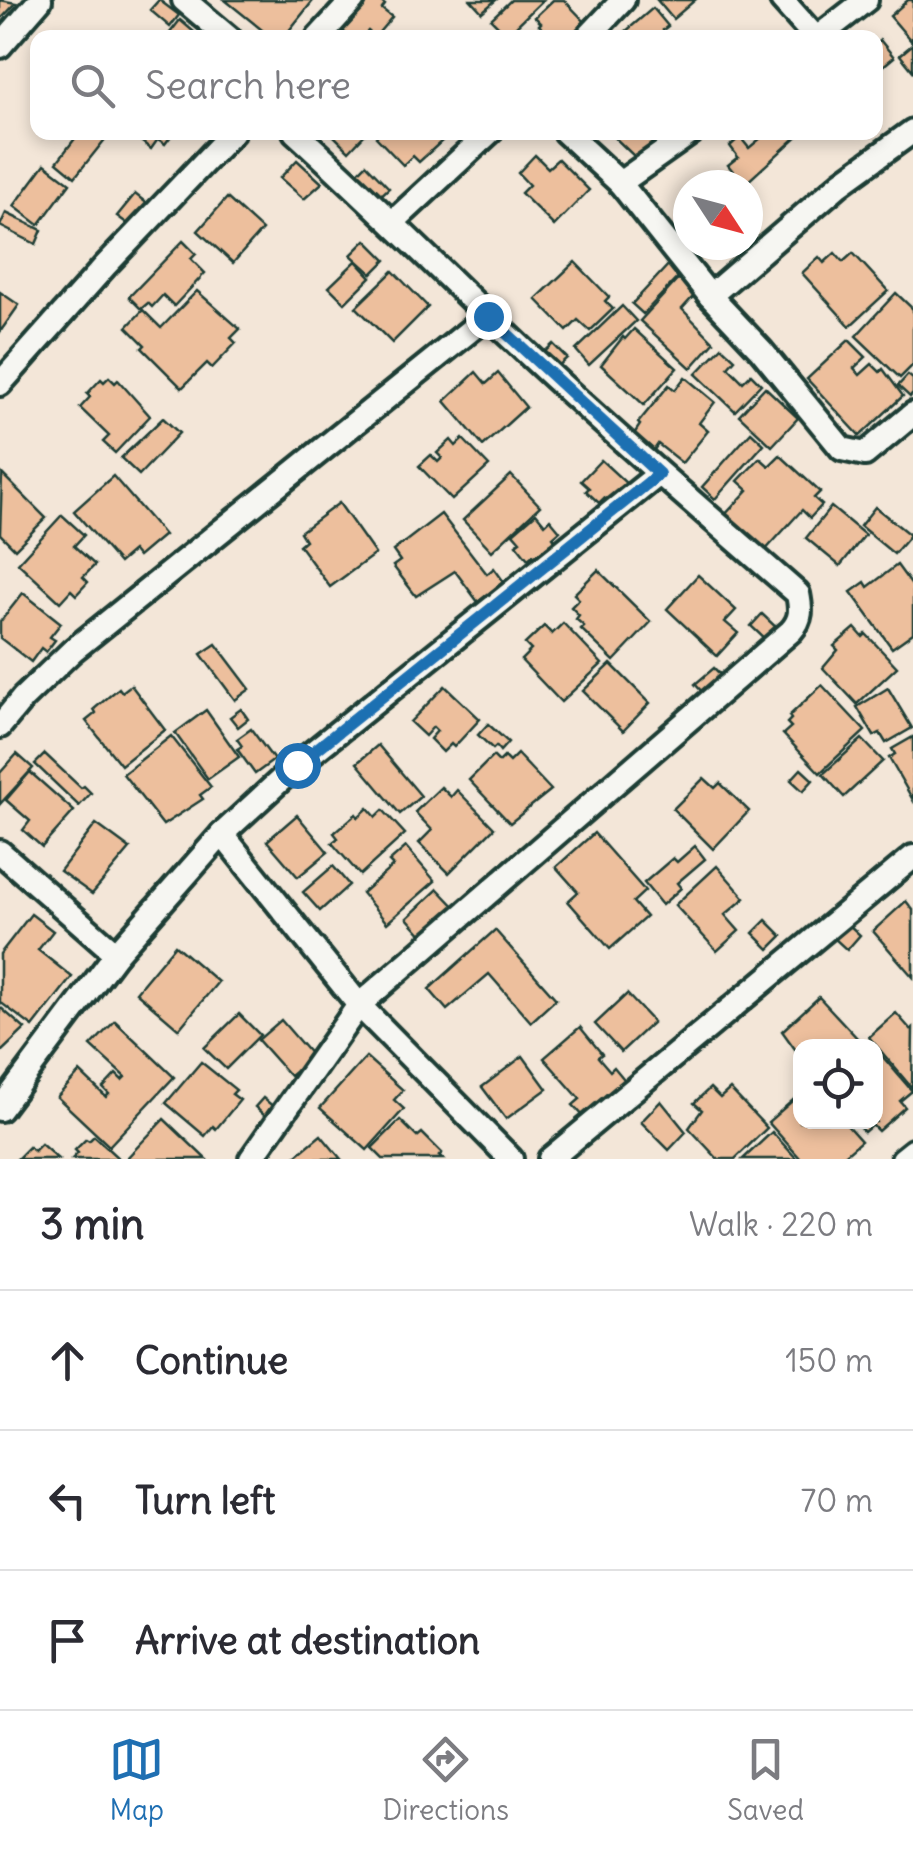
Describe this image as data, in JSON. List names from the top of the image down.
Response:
{
  "north": "bottom right",
  "page": {
    "search": "Search here",
    "heading": ["3 min", "Walk · 220 m"],
    "list": [
      ["Continue", "150 m"],
      ["Turn left", "70 m"],
      "Arrive at destination"
    ],
    "nav": ["Map", "Directions", "Saved"]
  }
}
